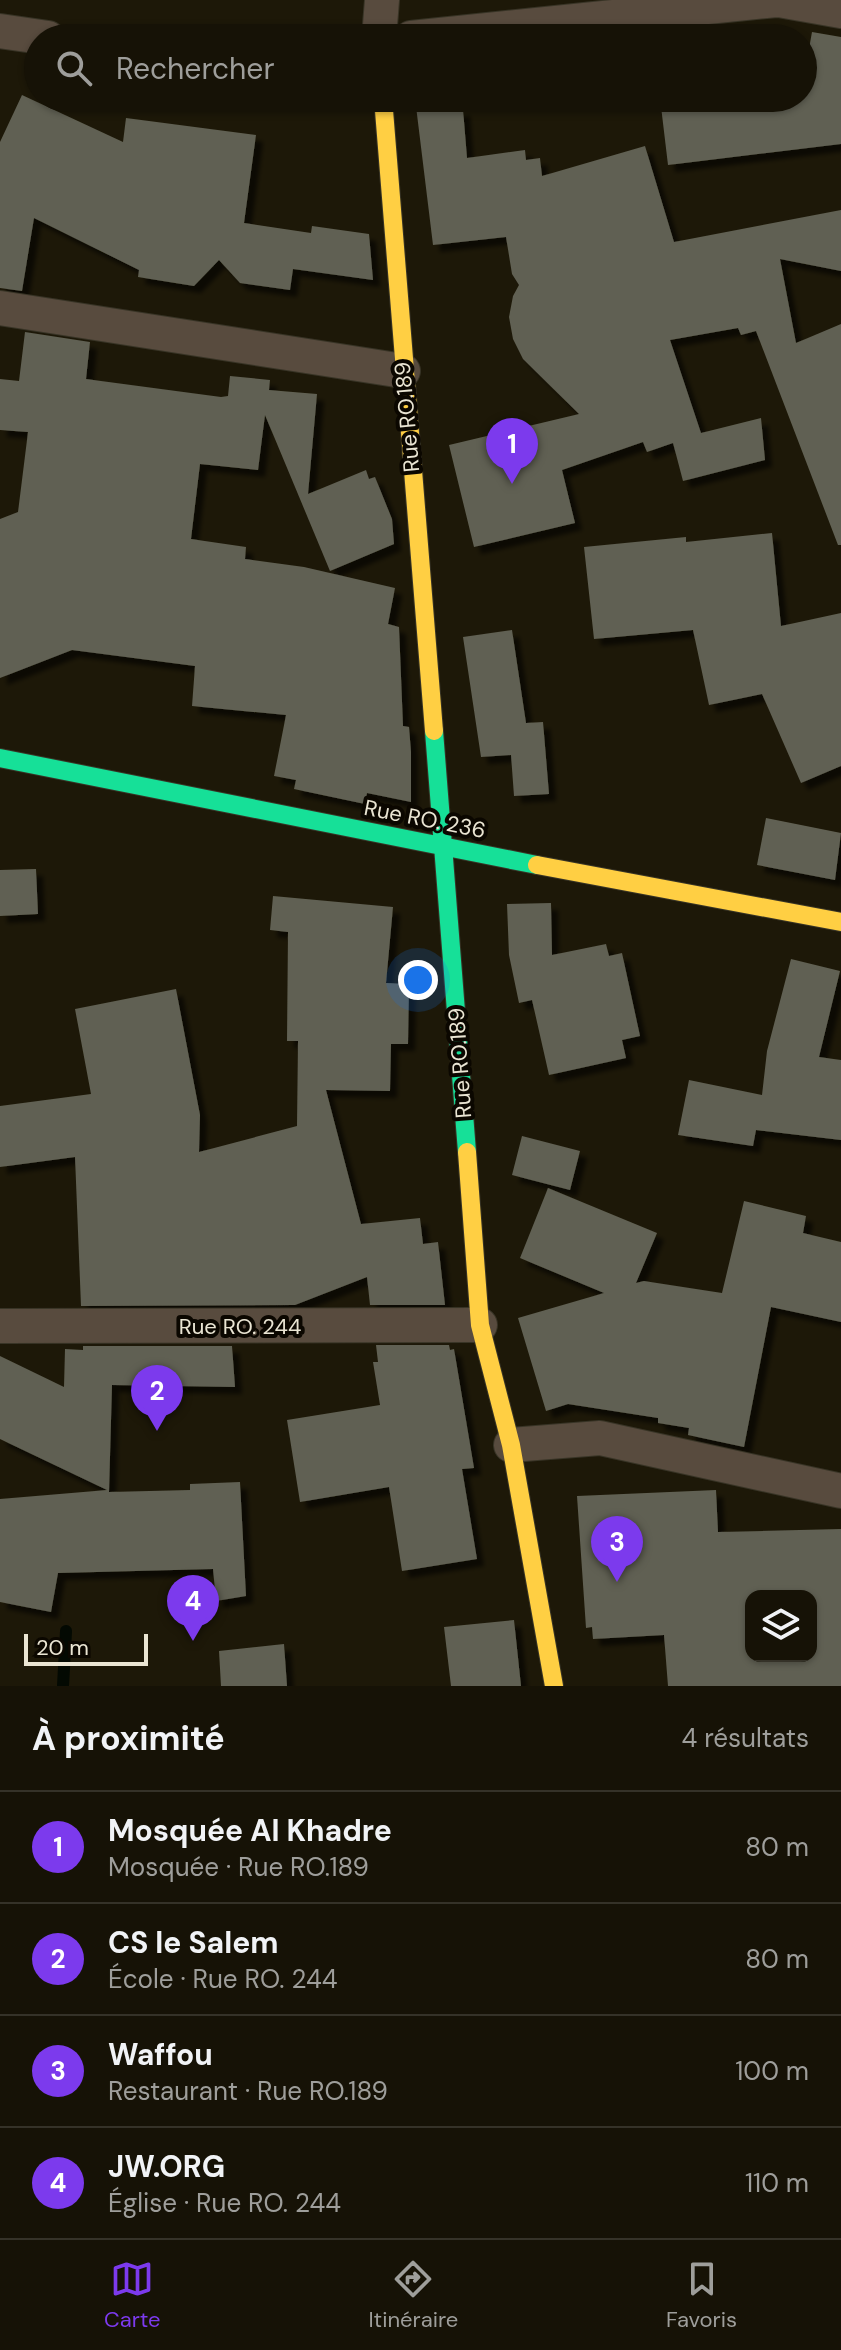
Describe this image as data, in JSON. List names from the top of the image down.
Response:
{
  "streets": {
    "street": ["Rue RO.189", "Rue RO. 236", "Rue RO. 244"]
  },
  "crossings": [
    ["Rue RO.189", "Rue RO. 236"],
    ["Rue RO.189", "Rue RO. 244"]
  ],
  "scale_bar": "20 m",
  "page": {
    "search": "Rechercher",
    "pins": [
      "1",
      "2",
      "3",
      "4"
    ],
    "scale": "20 m",
    "heading": ["À proximité", "4 résultats"],
    "list": [
      {
        "mark": "1",
        "name": "Mosquée Al Khadre",
        "note": "Mosquée · Rue RO.189",
        "value": "80 m"
      },
      {
        "mark": "2",
        "name": "CS le Salem",
        "note": "École · Rue RO. 244",
        "value": "80 m"
      },
      {
        "mark": "3",
        "name": "Waffou",
        "note": "Restaurant · Rue RO.189",
        "value": "100 m"
      },
      {
        "mark": "4",
        "name": "JW.ORG",
        "note": "Église · Rue RO. 244",
        "value": "110 m"
      }
    ],
    "nav": ["Carte", "Itinéraire", "Favoris"]
  }
}
